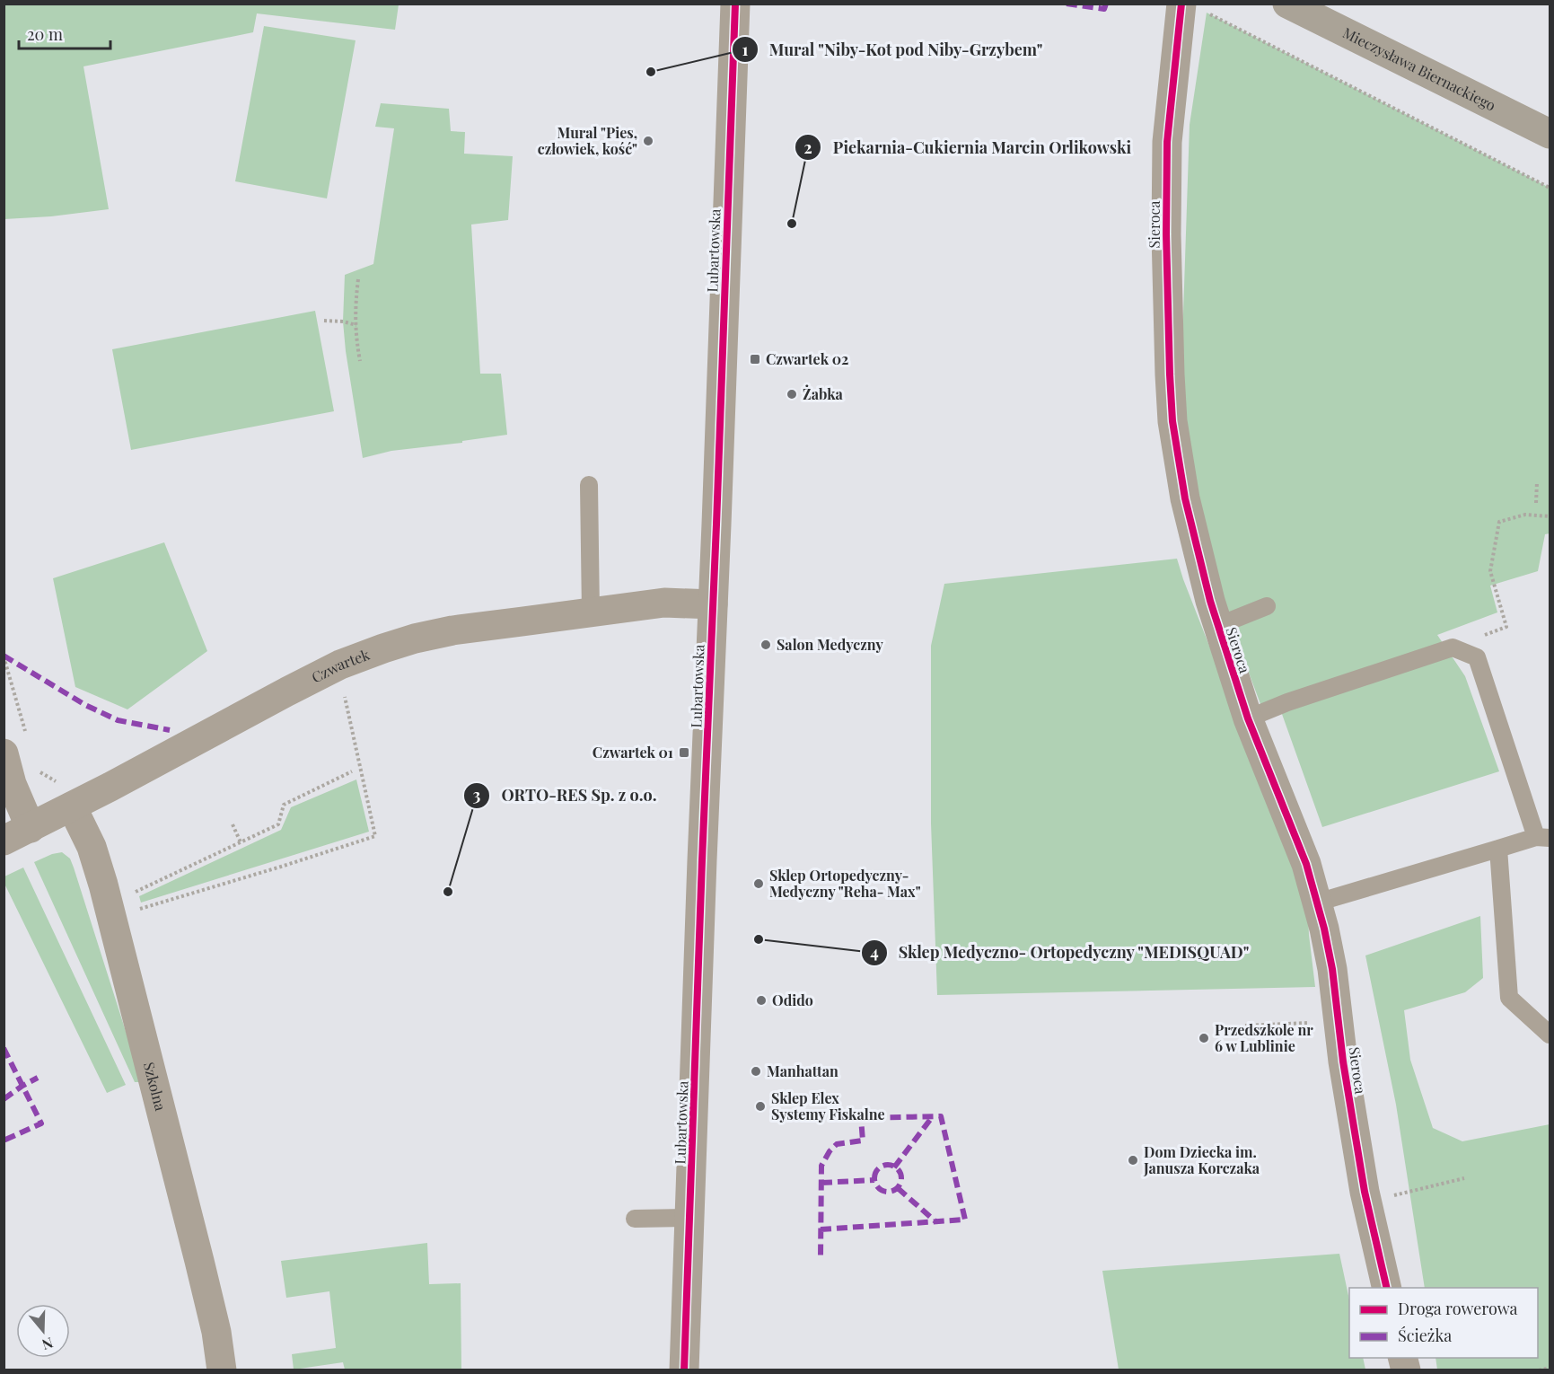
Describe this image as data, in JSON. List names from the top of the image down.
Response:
{
  "streets": {
    "street": [
      "Mieczysława Biernackiego",
      "Sieroca",
      "Lubartowska",
      "Czwartek",
      "Szkolna"
    ]
  },
  "crossings": [
    ["Lubartowska", "Czwartek"],
    ["Czwartek", "Szkolna"]
  ],
  "places": {
    "other": [
      "Mural \"Niby-Kot pod Niby-Grzybem\"",
      "Mural \"Pies, człowiek, kość\"",
      "Piekarnia-Cukiernia Marcin Orlikowski",
      "Żabka",
      "Salon Medyczny",
      "Sklep Ortopedyczny- Medyczny \"Reha- Max\"",
      "ORTO-RES Sp. z o.o.",
      "Sklep Medyczno- Ortopedyczny \"MEDISQUAD\"",
      "Odido",
      "Przedszkole nr 6 w Lublinie",
      "Manhattan",
      "Sklep Elex Systemy Fiskalne",
      "Dom Dziecka im. Janusza Korczaka"
    ],
    "transit": ["Czwartek 02", "Czwartek 01"]
  },
  "legend": ["Droga rowerowa", "Ścieżka"],
  "scale_bar": "20 m",
  "north": "bottom"
}
